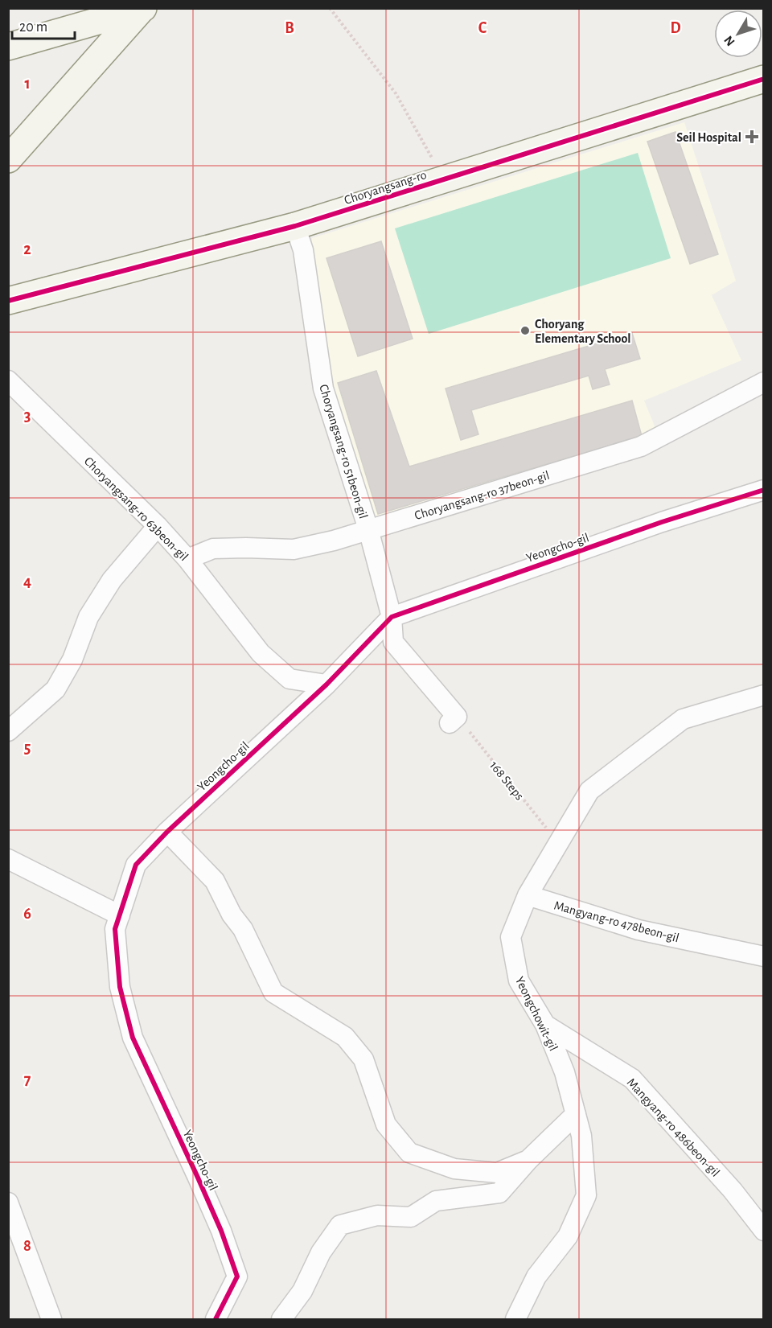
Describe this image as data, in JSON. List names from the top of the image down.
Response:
{
  "streets": {
    "street": [
      "Choryangsang-ro",
      "Choryangsang-ro 51beon-gil",
      "Choryangsang-ro 37beon-gil",
      "Choryangsang-ro 63beon-gil",
      "Yeongcho-gil",
      "Mangyang-ro 478beon-gil",
      "Yeongchowit-gil",
      "Mangyang-ro 486beon-gil"
    ],
    "path": ["168 Steps"]
  },
  "crossings": [
    ["Choryangsang-ro", "Choryangsang-ro 51beon-gil"],
    ["Choryangsang-ro 51beon-gil", "Choryangsang-ro 37beon-gil"],
    ["Choryangsang-ro 51beon-gil", "Yeongcho-gil"],
    ["Choryangsang-ro 51beon-gil", "168 Steps"],
    ["Choryangsang-ro 37beon-gil", "Choryangsang-ro 63beon-gil"],
    ["Choryangsang-ro 63beon-gil", "Yeongcho-gil"],
    ["168 Steps", "Yeongchowit-gil"],
    ["Mangyang-ro 478beon-gil", "Yeongchowit-gil"],
    ["Yeongchowit-gil", "Mangyang-ro 486beon-gil"]
  ],
  "places": {
    "health": ["Seil Hospital"],
    "other": ["Choryang Elementary School"]
  },
  "scale_bar": "20 m",
  "north": "bottom left",
  "grid": {
    "columns": ["B", "C", "D"],
    "rows": [
      "1",
      "2",
      "3",
      "4",
      "5",
      "6",
      "7",
      "8"
    ]
  }
}
